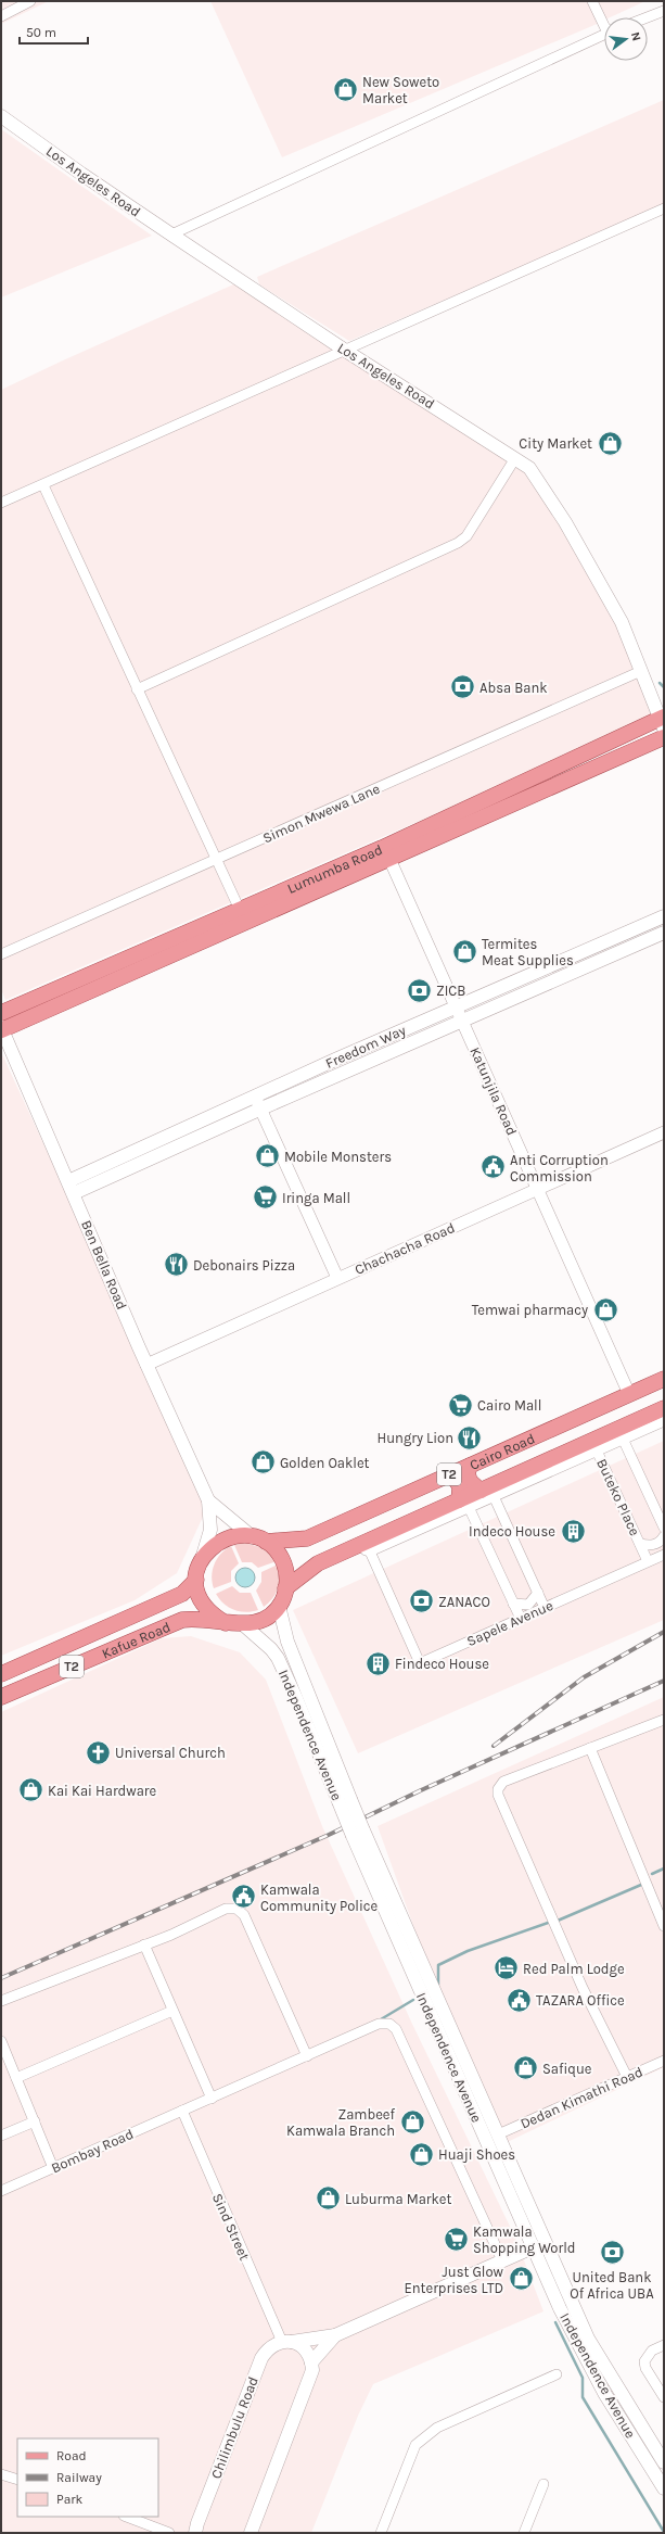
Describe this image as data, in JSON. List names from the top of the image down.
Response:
{
  "streets": {
    "main road": [
      "Los Angeles Road",
      "Lumumba Road",
      "Freedom Way",
      "Ben Bella Road",
      "Cairo Road",
      "T2",
      "Kafue Road",
      "Independence Avenue",
      "Chilimbulu Road"
    ],
    "street": [
      "Simon Mwewa Lane",
      "Katunjila Road",
      "Chachacha Road",
      "Buteko Place",
      "Sapele Avenue",
      "Dedan Kimathi Road",
      "Bombay Road",
      "Sind Street"
    ]
  },
  "crossings": [
    ["Los Angeles Road", "Simon Mwewa Lane"],
    ["Los Angeles Road", "Lumumba Road"],
    ["Lumumba Road", "Katunjila Road"],
    ["Lumumba Road", "Ben Bella Road"],
    ["Freedom Way", "Katunjila Road"],
    ["Freedom Way", "Ben Bella Road"],
    ["Katunjila Road", "Chachacha Road"],
    ["Katunjila Road", "Cairo Road"],
    ["Chachacha Road", "Ben Bella Road"],
    ["Ben Bella Road", "Cairo Road"],
    ["Ben Bella Road", "Kafue Road"],
    ["Ben Bella Road", "Independence Avenue"],
    ["Cairo Road", "Kafue Road"],
    ["Cairo Road", "Independence Avenue"],
    ["Buteko Place", "Sapele Avenue"],
    ["Kafue Road", "Independence Avenue"],
    ["Independence Avenue", "Dedan Kimathi Road"],
    ["Independence Avenue", "Chilimbulu Road"],
    ["Bombay Road", "Sind Street"],
    ["Bombay Road", "Chilimbulu Road"],
    ["Sind Street", "Chilimbulu Road"]
  ],
  "places": {
    "shop": [
      "New Soweto Market",
      "City Market",
      "Termites Meat Supplies",
      "Mobile Monsters",
      "Temwai pharmacy",
      "Golden Oaklet",
      "Kai Kai Hardware",
      "Safique",
      "Zambeef Kamwala Branch",
      "Huaji Shoes",
      "Luburma Market",
      "Just Glow Enterprises LTD"
    ],
    "bank": [
      "Absa Bank",
      "ZICB",
      "ZANACO",
      "United Bank Of Africa UBA"
    ],
    "public building": ["Anti Corruption Commission", "Kamwala Community Police", "TAZARA Office"],
    "supermarket": ["Iringa Mall", "Cairo Mall", "Kamwala Shopping World"],
    "restaurant": ["Debonairs Pizza", "Hungry Lion"],
    "building": ["Indeco House", "Findeco House"],
    "church": ["Universal Church"],
    "hotel": ["Red Palm Lodge"]
  },
  "legend": ["Road", "Railway", "Park"],
  "scale_bar": "50 m",
  "north": "right"
}
